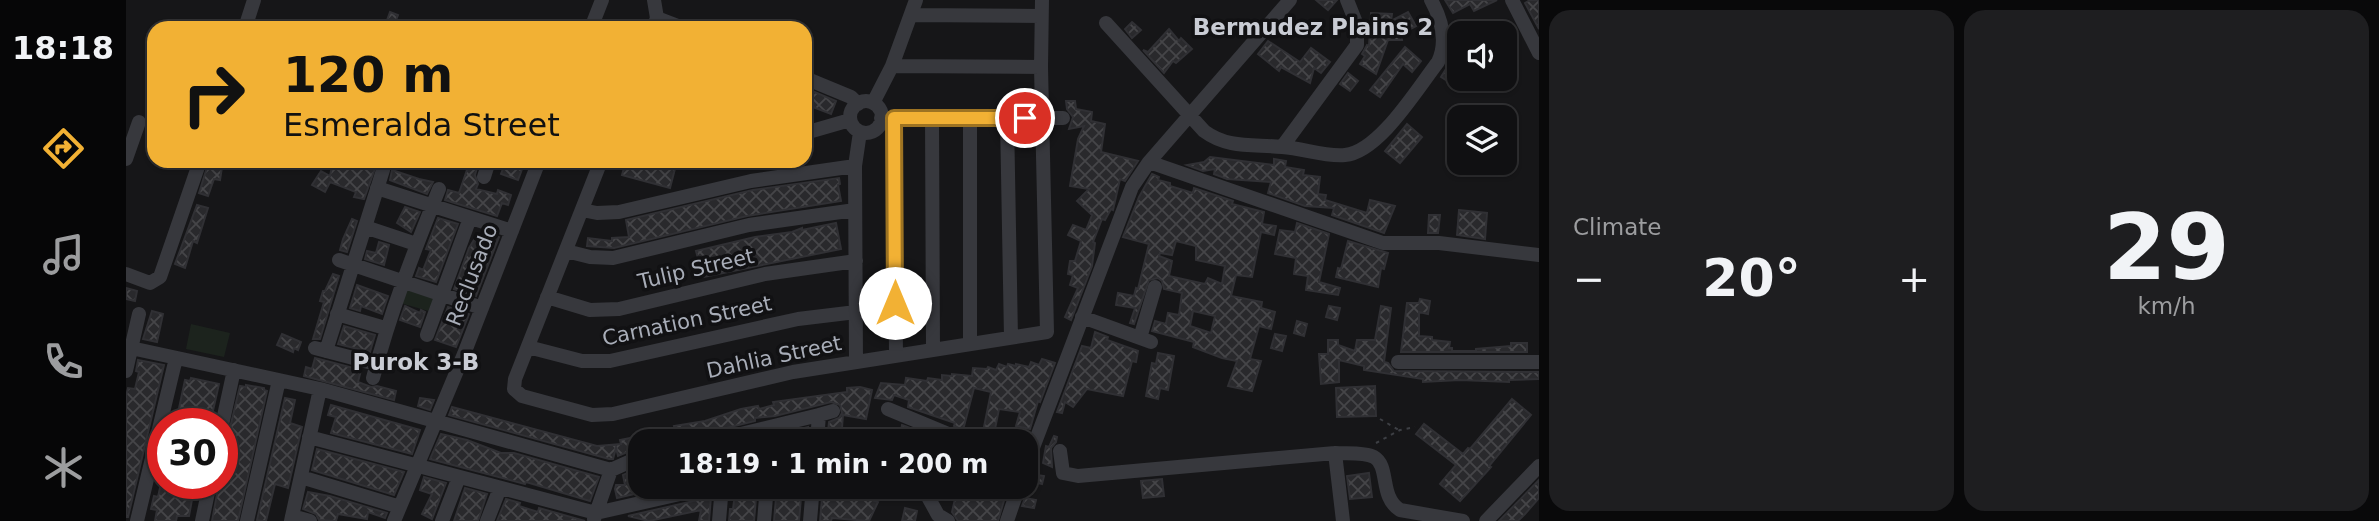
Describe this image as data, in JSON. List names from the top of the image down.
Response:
{
  "streets": {
    "street": [
      "Tulip Street",
      "Reclusado",
      "Carnation Street",
      "Dahlia Street"
    ]
  },
  "crossings": [
    ["Carnation Street", "Dahlia Street"]
  ],
  "districts": ["Bermudez Plains 2", "Purok 3-B"],
  "page": {
    "tabs": "18:18",
    "tile": [
      "Climate",
      ["29", "km/h"]
    ],
    "turn": ["120 m", "Esmeralda Street"],
    "heat": ["−", "20°", "+"],
    "limit": "30",
    "trip": "18:19 · 1 min · 200 m"
  }
}
